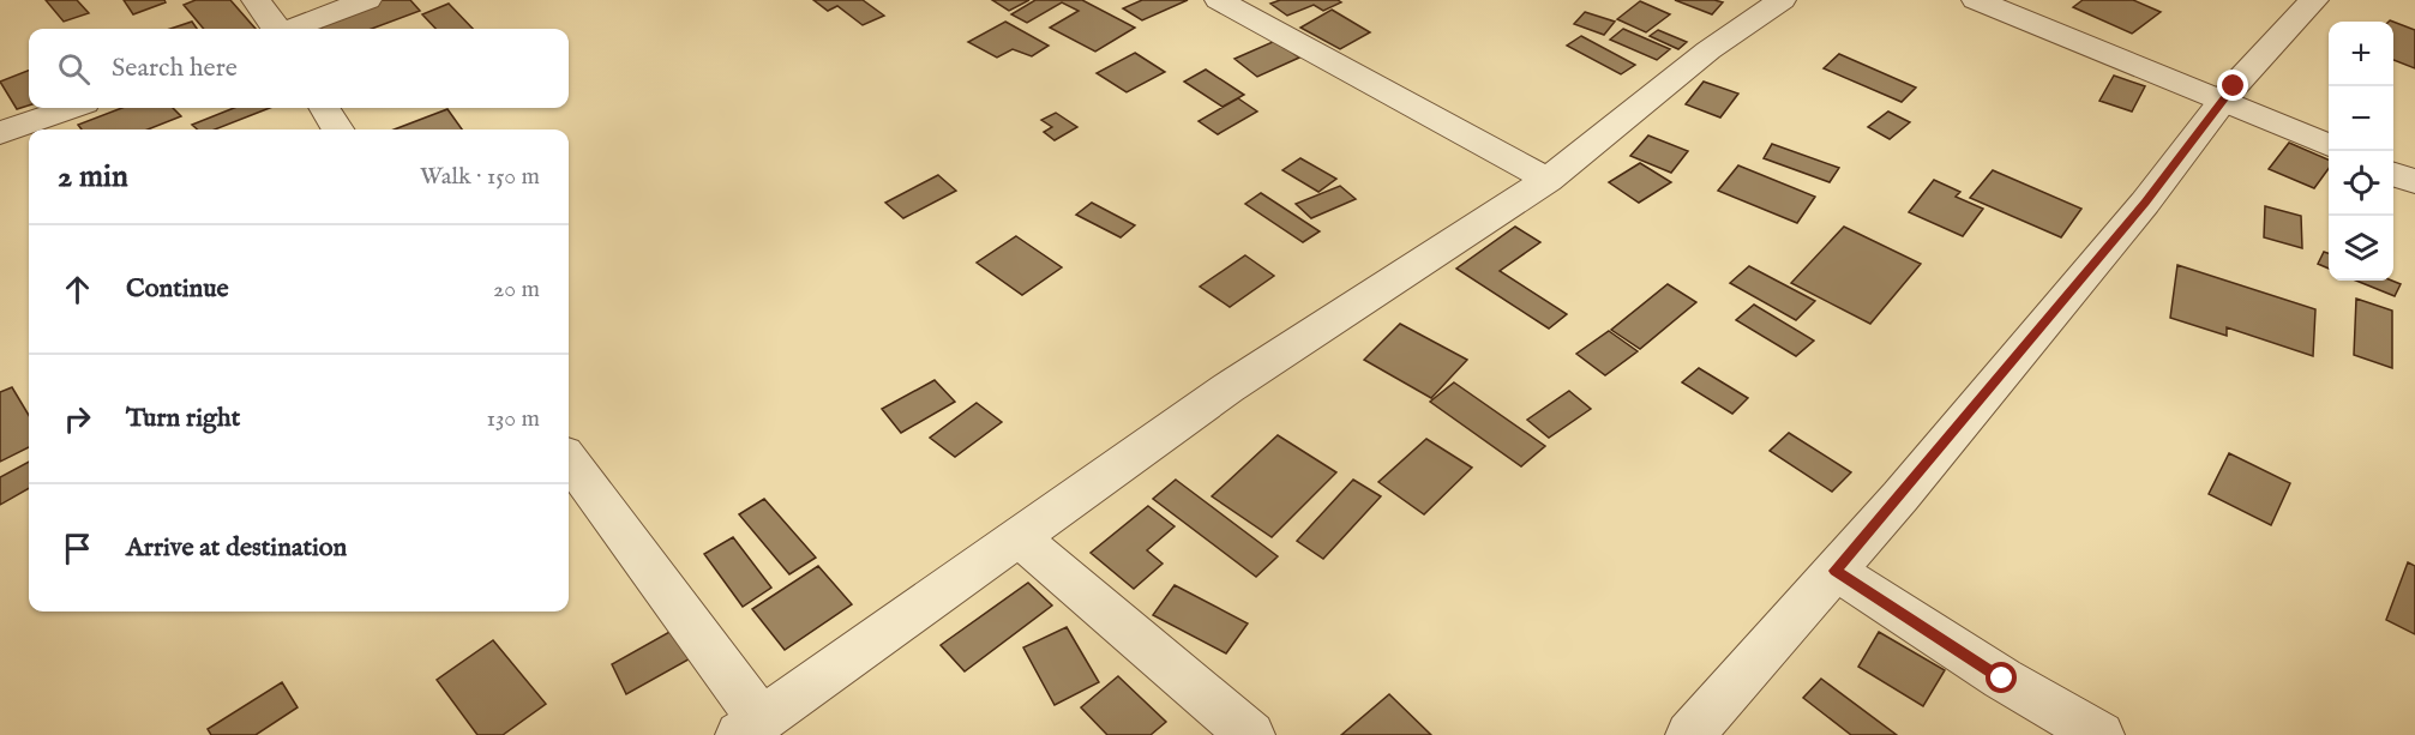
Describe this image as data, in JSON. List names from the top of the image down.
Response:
{
  "page": {
    "map_buttons": ["+", "−"],
    "search": "Search here",
    "heading": ["2 min", "Walk · 150 m"],
    "list": [
      ["Continue", "20 m"],
      ["Turn right", "130 m"],
      "Arrive at destination"
    ]
  }
}
